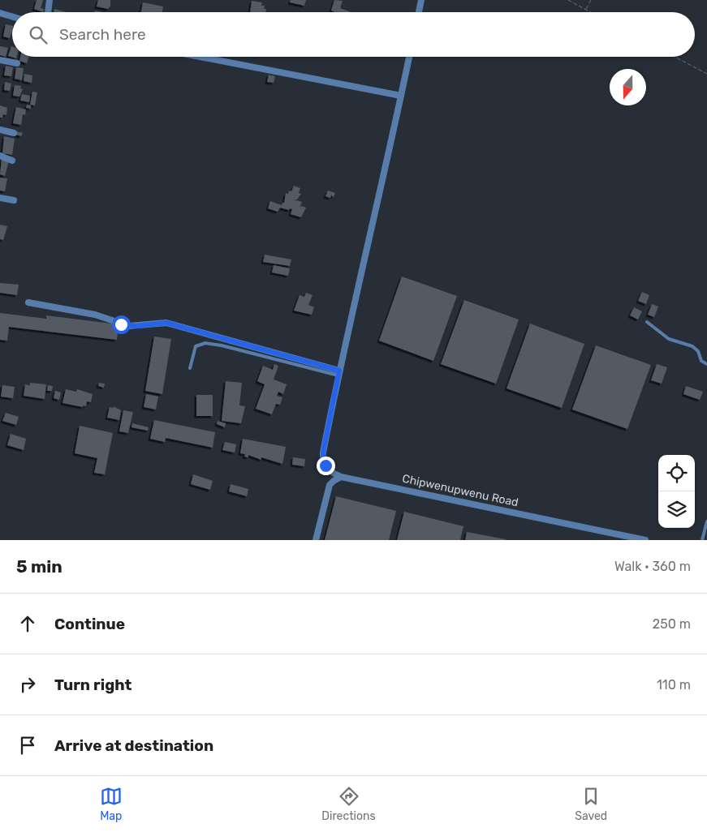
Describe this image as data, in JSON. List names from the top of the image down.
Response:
{
  "streets": {
    "street": ["Chipwenupwenu Road"]
  },
  "north": "bottom",
  "page": {
    "search": "Search here",
    "heading": ["5 min", "Walk · 360 m"],
    "list": [
      ["Continue", "250 m"],
      ["Turn right", "110 m"],
      "Arrive at destination"
    ],
    "nav": ["Map", "Directions", "Saved"]
  }
}
